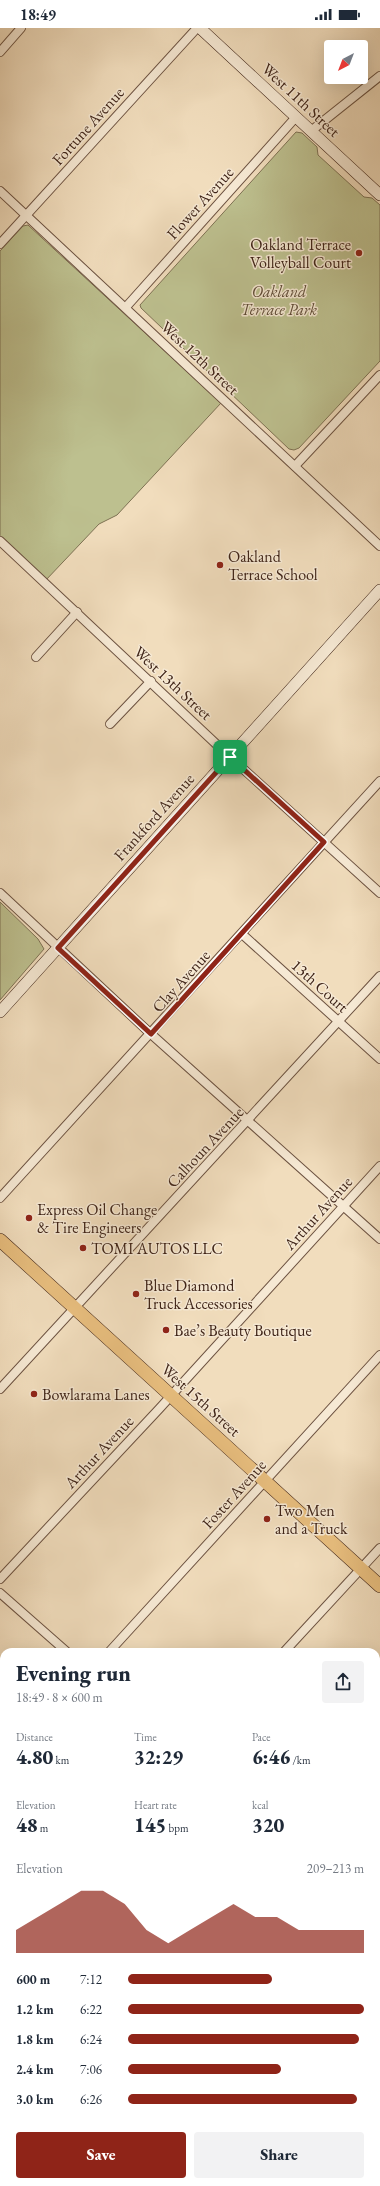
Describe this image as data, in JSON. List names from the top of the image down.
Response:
{
  "streets": {
    "highway": ["West 15th Street"],
    "main road": ["West 11th Street", "Frankford Avenue"],
    "street": [
      "Fortune Avenue",
      "Flower Avenue",
      "West 12th Street",
      "West 13th Street",
      "Clay Avenue",
      "13th Court",
      "Calhoun Avenue",
      "Arthur Avenue",
      "Foster Avenue"
    ]
  },
  "crossings": [
    ["West 11th Street", "Fortune Avenue"],
    ["West 11th Street", "Flower Avenue"],
    ["Fortune Avenue", "West 12th Street"],
    ["Flower Avenue", "West 12th Street"],
    ["West 13th Street", "Frankford Avenue"],
    ["West 13th Street", "Clay Avenue"],
    ["Clay Avenue", "13th Court"],
    ["13th Court", "Calhoun Avenue"],
    ["Calhoun Avenue", "West 15th Street"],
    ["Arthur Avenue", "West 15th Street"],
    ["West 15th Street", "Foster Avenue"]
  ],
  "parks": ["Oakland Terrace Park"],
  "places": [
    "Oakland Terrace Volleyball Court",
    "Oakland Terrace School",
    "Express Oil Change & Tire Engineers",
    "TOMI AUTOS LLC",
    "Blue Diamond Truck Accessories",
    "Bae’s Beauty Boutique",
    "Bowlarama Lanes",
    "Two Men and a Truck"
  ],
  "north": "bottom left",
  "page": {
    "status": "18:49",
    "heading": ["Evening run", "18:49 · 8 × 600 m"],
    "stats": [
      ["Distance", "4.80 km"],
      ["Time", "32:29"],
      ["Pace", "6:46 /km"],
      ["Elevation", "48 m"],
      ["Heart rate", "145 bpm"],
      ["kcal", "320"]
    ],
    "chart": ["Elevation", "209–213 m"],
    "list": [
      {
        "name": "600 m",
        "note": "7:12"
      },
      {
        "name": "1.2 km",
        "note": "6:22"
      },
      {
        "name": "1.8 km",
        "note": "6:24"
      },
      {
        "name": "2.4 km",
        "note": "7:06"
      },
      {
        "name": "3.0 km",
        "note": "6:26"
      }
    ],
    "buttons": ["Save", "Share"]
  }
}
